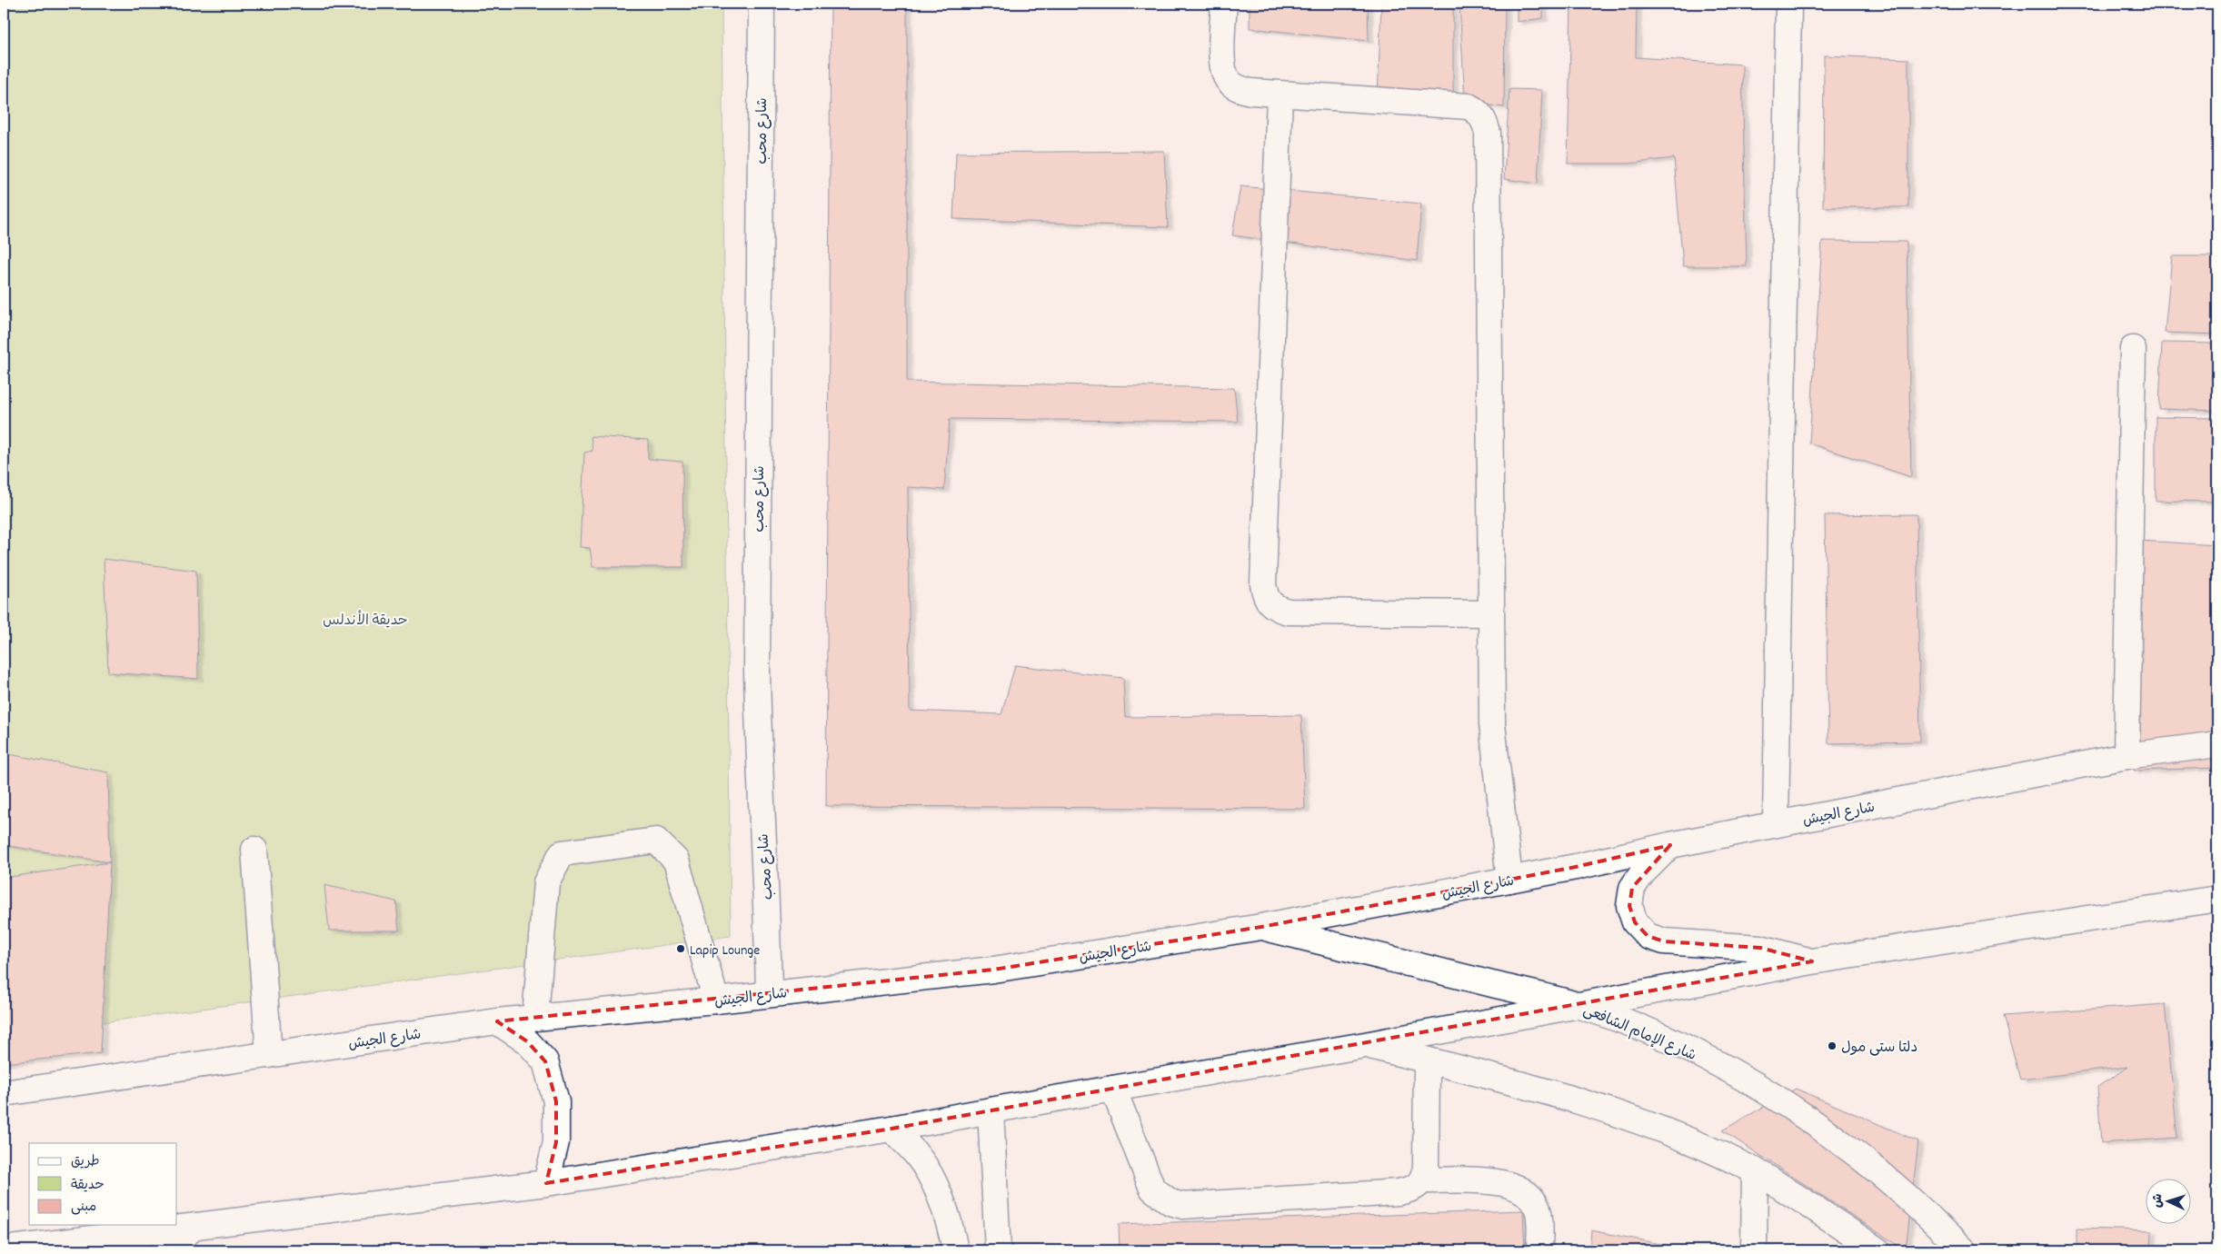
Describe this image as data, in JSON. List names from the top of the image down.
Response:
{
  "streets": {
    "main road": ["شارع محب", "شارع الجيش", "شارع الإمام الشافعى"]
  },
  "crossings": [
    ["شارع محب", "شارع الجيش"],
    ["شارع الجيش", "شارع الإمام الشافعى"]
  ],
  "parks": ["حديقة الأندلس"],
  "places": ["Lapip Lounge", "دلتا ستى مول"],
  "legend": ["طريق", "حديقة", "مبنى"],
  "north": "left"
}
